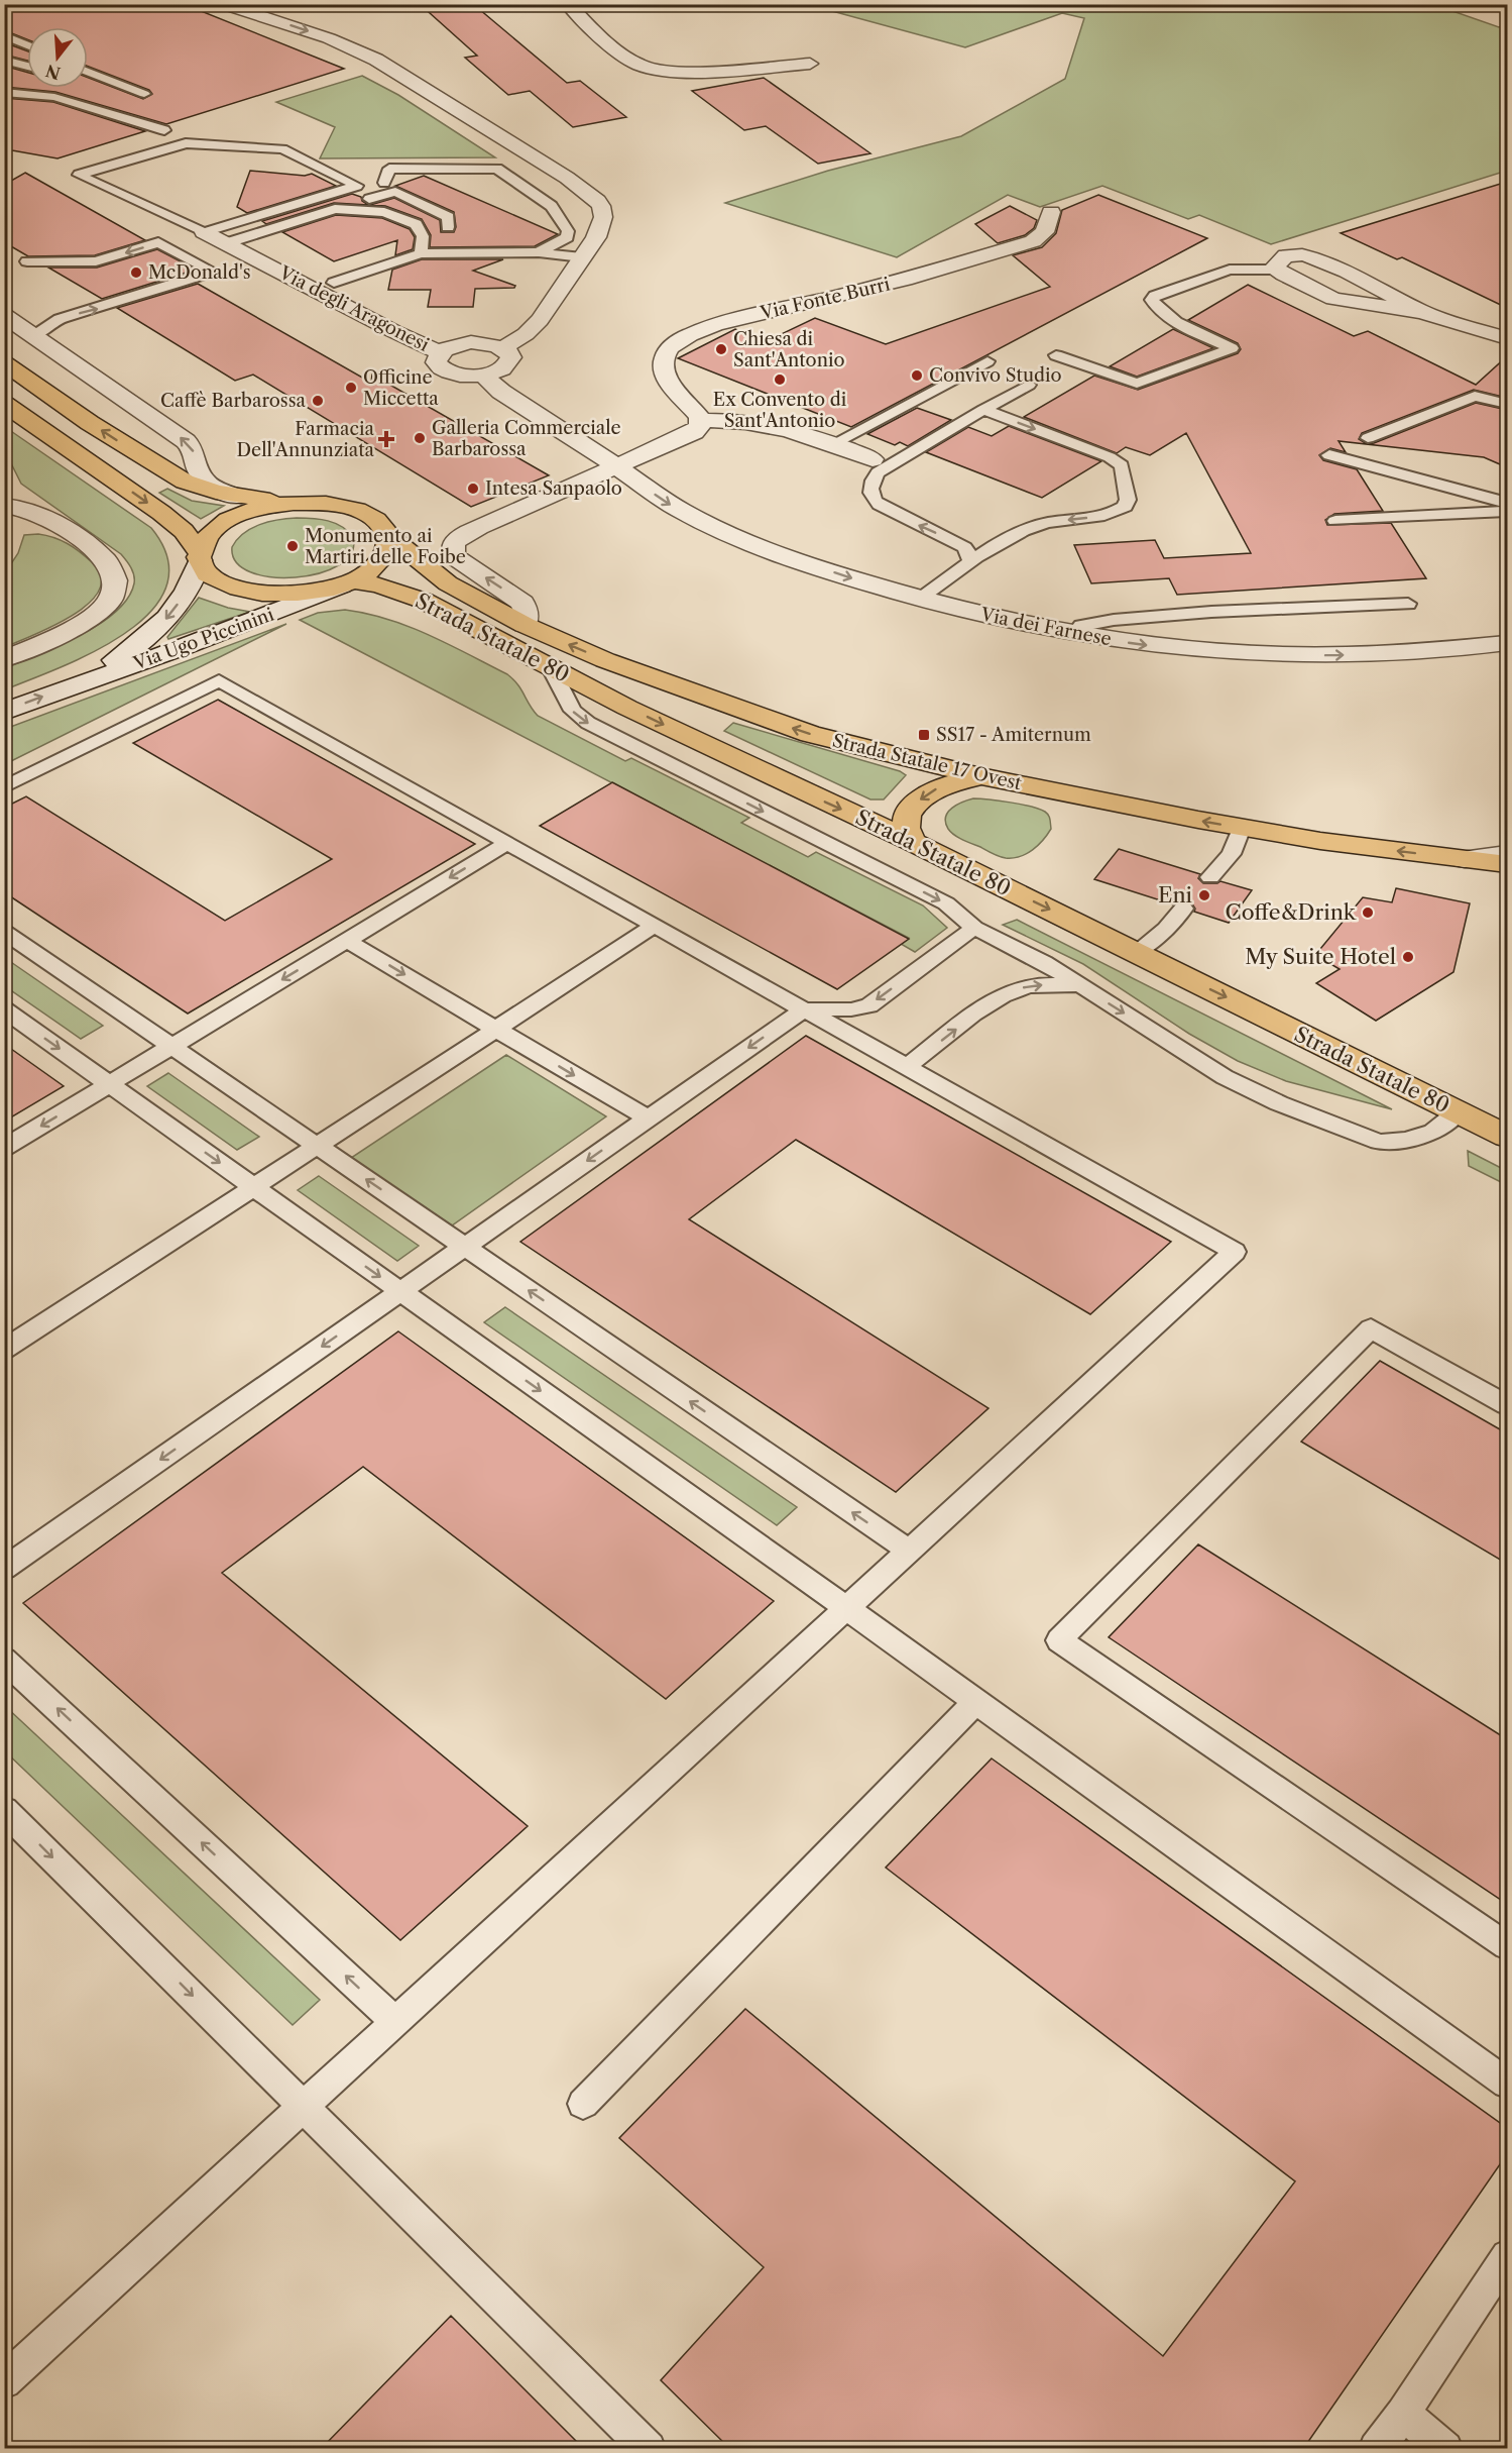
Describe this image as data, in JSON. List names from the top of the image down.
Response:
{
  "streets": {
    "main road": ["Strada Statale 80", "Strada Statale 17 Ovest"],
    "street": [
      "Via Fonte Burri",
      "Via degli Aragonesi",
      "Via dei Farnese",
      "Via Ugo Piccinini"
    ]
  },
  "crossings": [
    ["Strada Statale 80", "Via Ugo Piccinini"]
  ],
  "one_way": ["Via dei Farnese", "Strada Statale 80", "Strada Statale 17 Ovest"],
  "places": {
    "other": [
      "McDonald's",
      "Chiesa di Sant'Antonio",
      "Convivo Studio",
      "Ex Convento di Sant'Antonio",
      "Officine Miccetta",
      "Caffè Barbarossa",
      "Galleria Commerciale Barbarossa",
      "Intesa Sanpaolo",
      "Monumento ai Martiri delle Foibe",
      "Eni",
      "Coffe&Drink",
      "My Suite Hotel"
    ],
    "health": ["Farmacia Dell'Annunziata"],
    "transit": ["SS17 - Amiternum"]
  },
  "north": "bottom"
}
